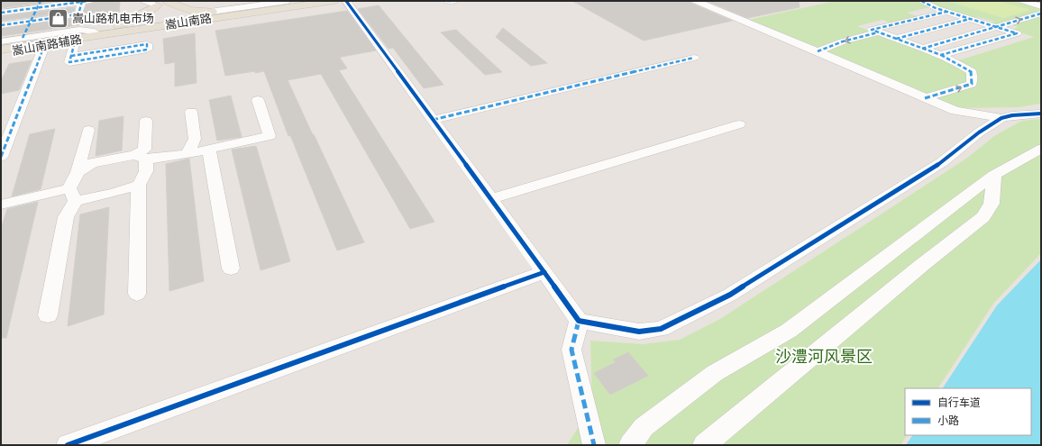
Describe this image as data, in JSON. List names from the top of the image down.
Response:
{
  "streets": {
    "main road": ["嵩山南路"],
    "street": ["嵩山南路辅路"]
  },
  "crossings": [
    ["嵩山南路", "嵩山南路辅路"]
  ],
  "parks": ["沙澧河风景区"],
  "places": {
    "shop": ["嵩山路机电市场"]
  },
  "legend": ["自行车道", "小路"]
}
